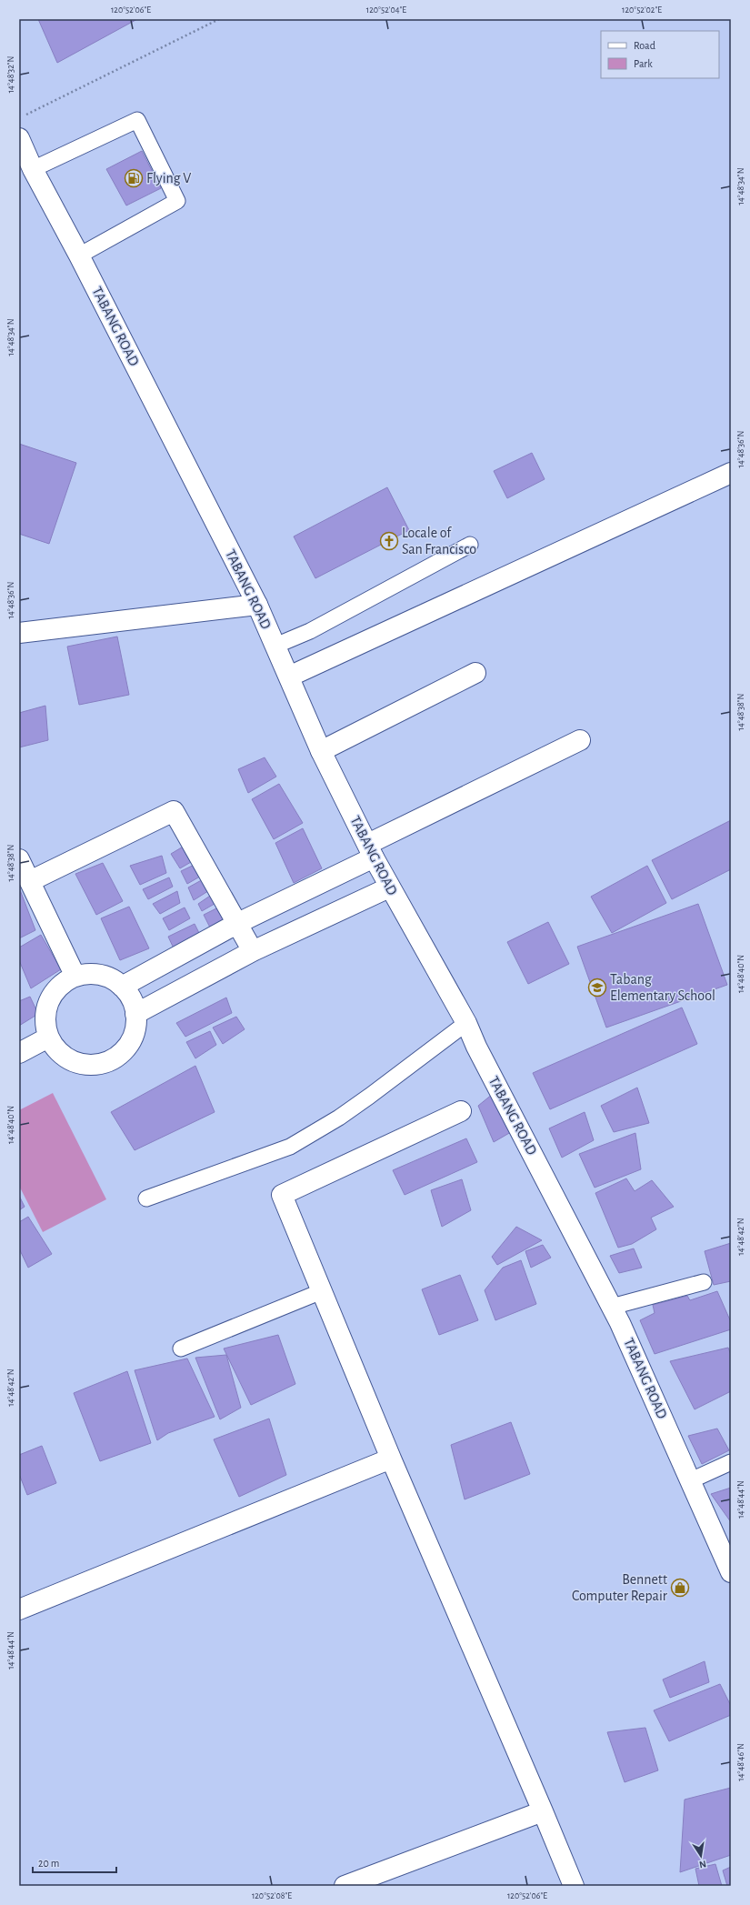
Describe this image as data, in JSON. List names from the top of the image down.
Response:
{
  "streets": {
    "street": ["TABANG ROAD"]
  },
  "places": {
    "fuel station": ["Flying V"],
    "church": ["Locale of San Francisco"],
    "school or university": ["Tabang Elementary School"],
    "shop": ["Bennett Computer Repair"]
  },
  "legend": ["Road", "Park"],
  "scale_bar": "20 m",
  "north": "bottom",
  "coordinates": [
    "120°52'06\"E",
    "120°52'04\"E",
    "120°52'02\"E",
    "14°48'32\"N",
    "14°48'34\"N",
    "14°48'36\"N",
    "14°48'38\"N",
    "14°48'40\"N",
    "14°48'42\"N",
    "14°48'44\"N",
    "14°48'46\"N",
    "120°52'08\"E"
  ]
}
